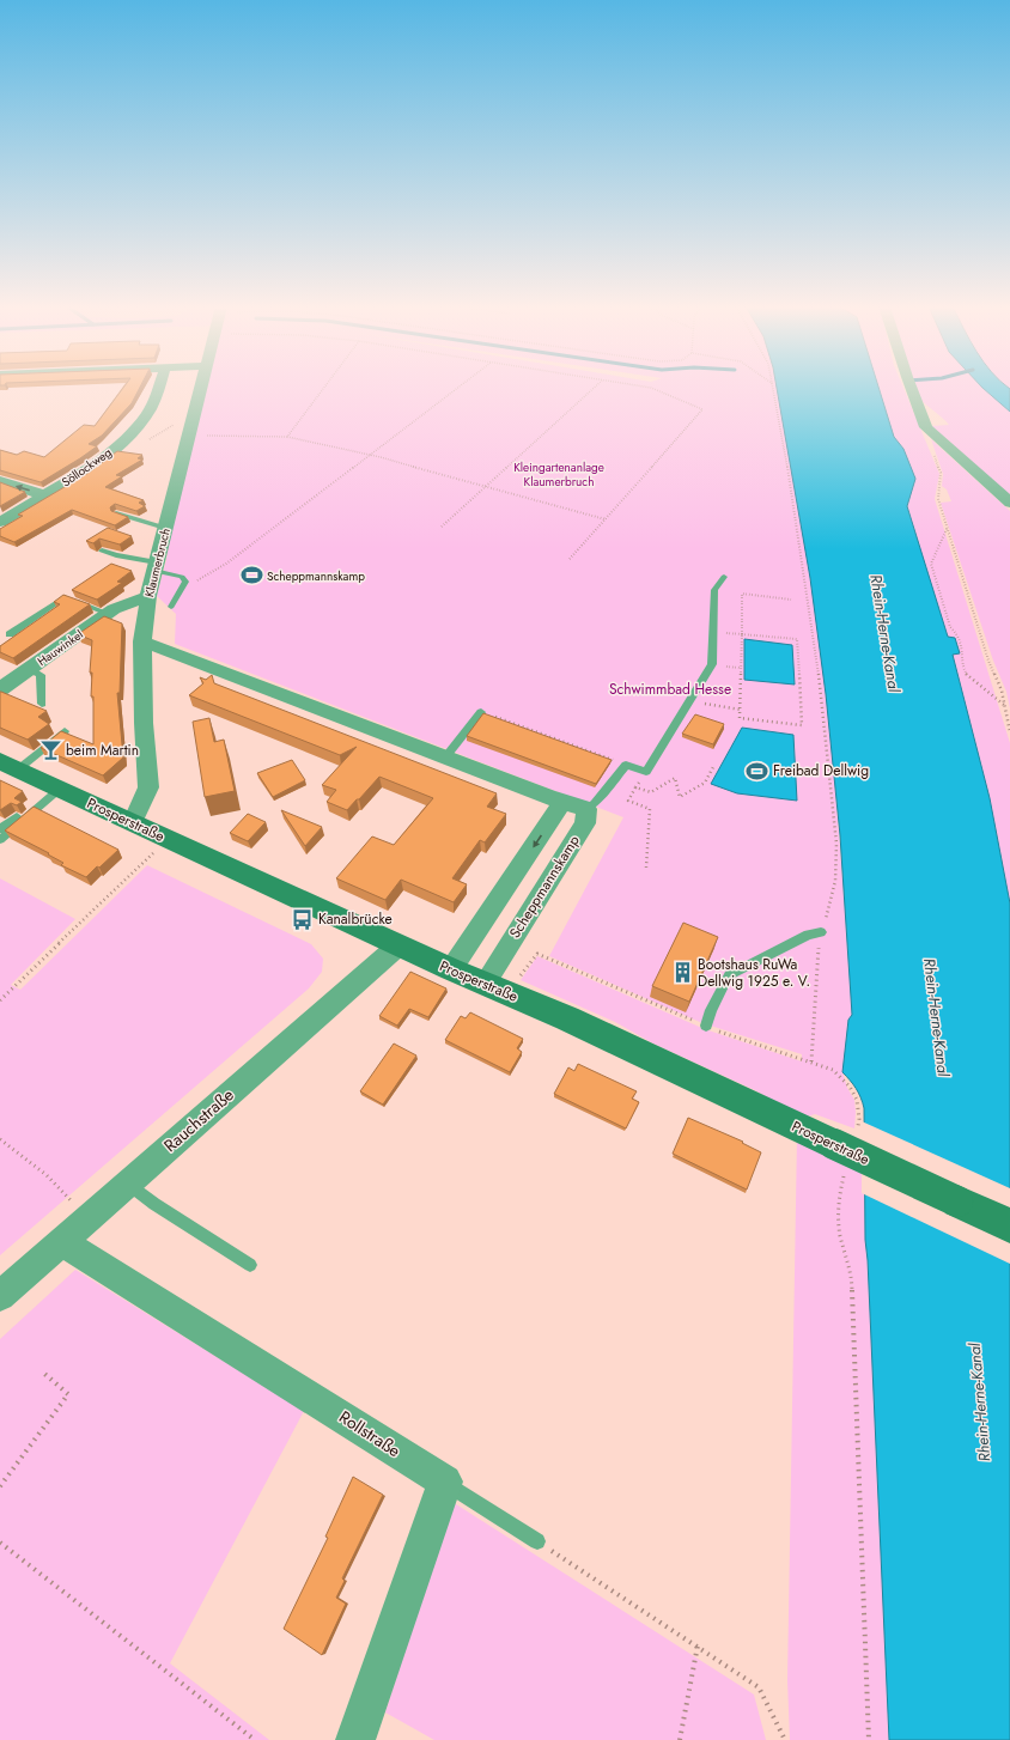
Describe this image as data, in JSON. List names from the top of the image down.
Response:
{
  "streets": {
    "main road": ["Prosperstraße"],
    "street": [
      "Söllockweg",
      "Klaumerbruch",
      "Hauwinkel",
      "Scheppmannskamp",
      "Rauchstraße",
      "Rollstraße"
    ]
  },
  "crossings": [
    ["Klaumerbruch", "Hauwinkel"],
    ["Klaumerbruch", "Prosperstraße"],
    ["Prosperstraße", "Scheppmannskamp"],
    ["Prosperstraße", "Rauchstraße"],
    ["Rauchstraße", "Rollstraße"]
  ],
  "water": ["Rhein-Herne-Kanal"],
  "parks": ["Kleingartenanlage Klaumerbruch", "Schwimmbad Hesse"],
  "places": {
    "sports": ["Scheppmannskamp", "Freibad Dellwig"],
    "bar": ["beim Martin"],
    "bus stop": ["Kanalbrücke"],
    "building": ["Bootshaus RuWa Dellwig 1925 e. V."]
  }
}
